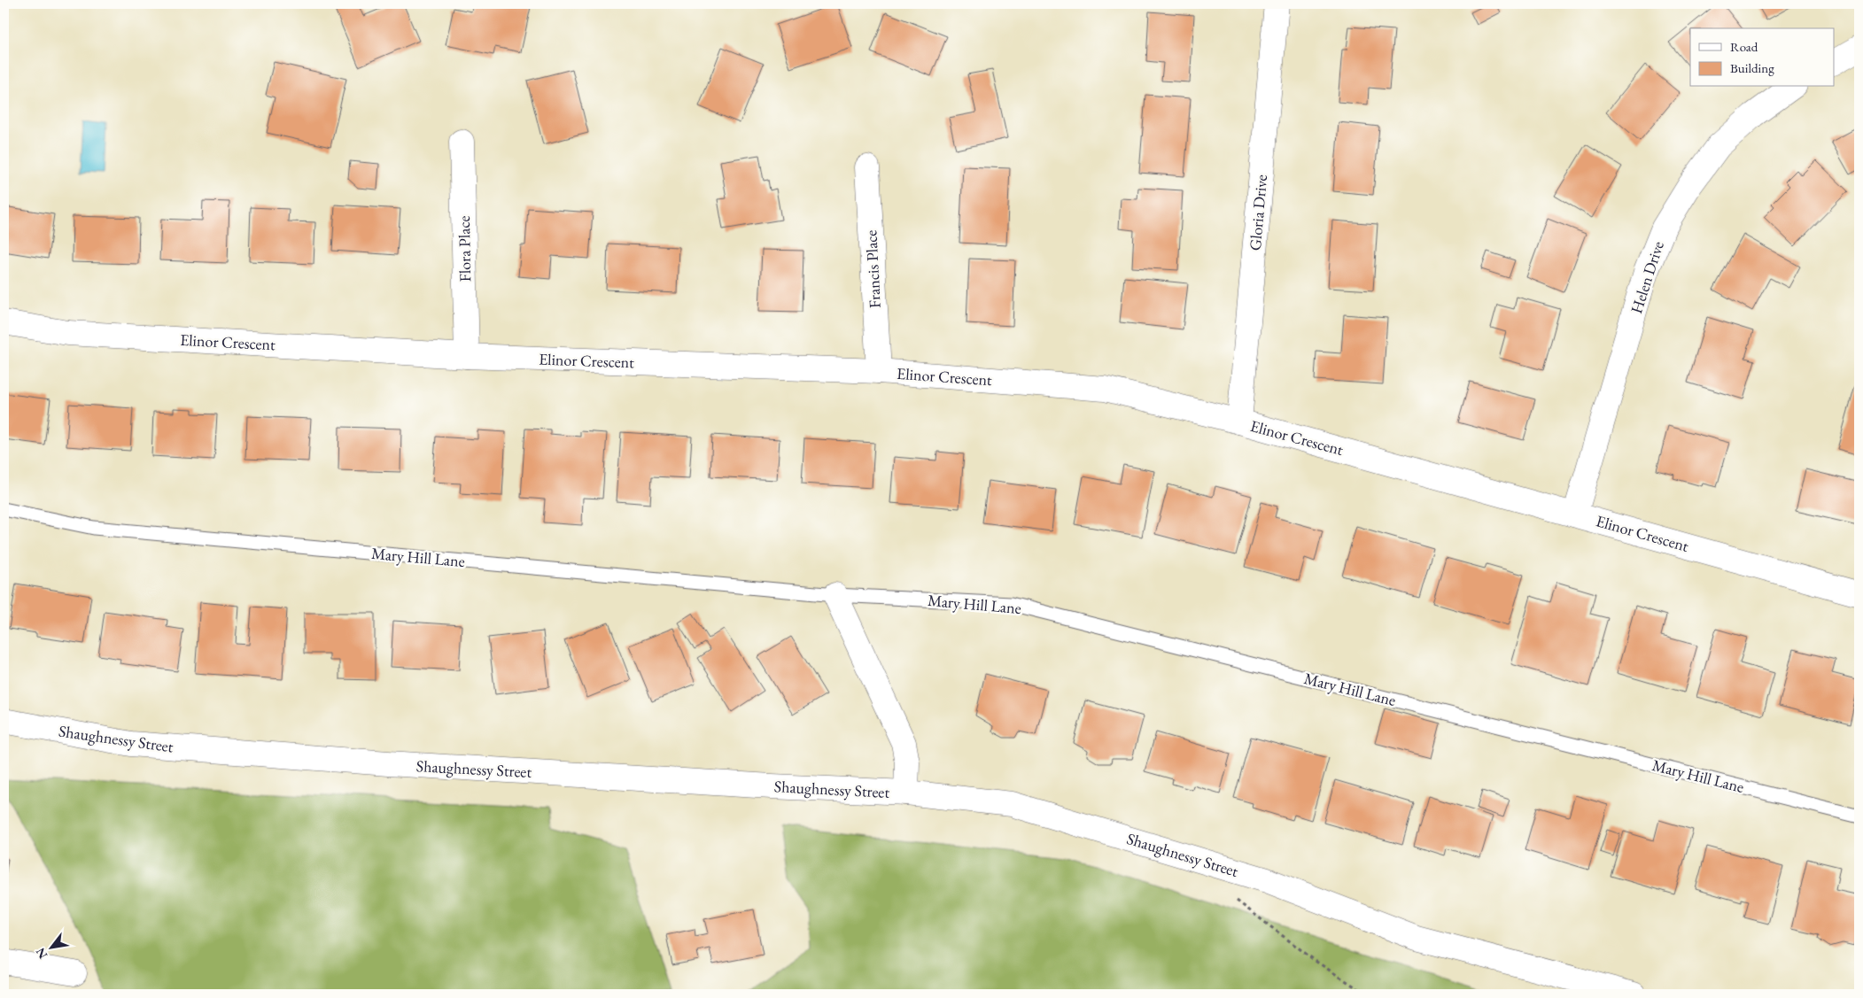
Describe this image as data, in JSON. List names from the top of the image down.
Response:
{
  "streets": {
    "street": [
      "Gloria Drive",
      "Flora Place",
      "Francis Place",
      "Helen Drive",
      "Elinor Crescent",
      "Shaughnessy Street"
    ],
    "lane": ["Mary Hill Lane"]
  },
  "crossings": [
    ["Gloria Drive", "Elinor Crescent"],
    ["Flora Place", "Elinor Crescent"],
    ["Francis Place", "Elinor Crescent"],
    ["Helen Drive", "Elinor Crescent"]
  ],
  "legend": ["Road", "Building"],
  "north": "bottom left"
}
